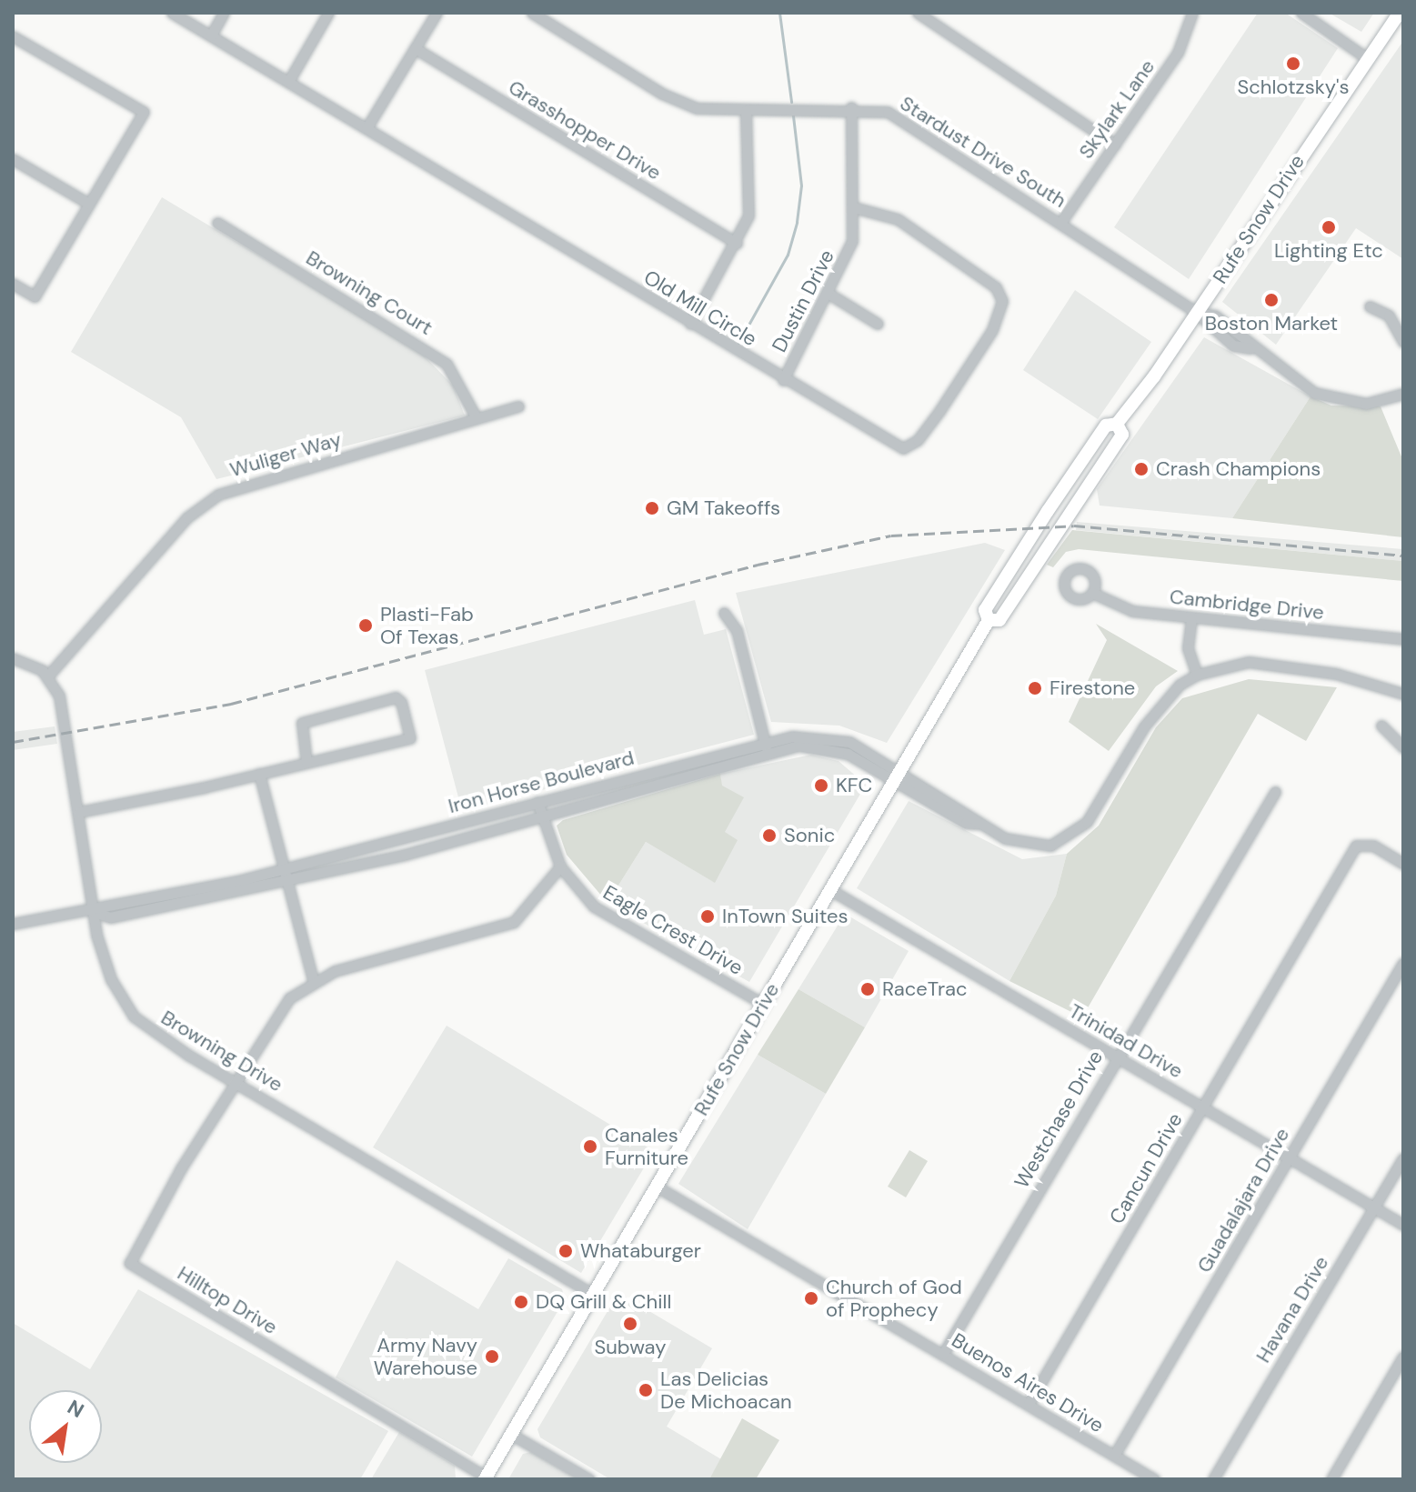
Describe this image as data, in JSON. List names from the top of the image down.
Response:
{
  "streets": {
    "main road": ["Rufe Snow Drive"],
    "street": [
      "Skylark Lane",
      "Grasshopper Drive",
      "Stardust Drive South",
      "Browning Court",
      "Dustin Drive",
      "Old Mill Circle",
      "Wuliger Way",
      "Cambridge Drive",
      "Iron Horse Boulevard",
      "Eagle Crest Drive",
      "Trinidad Drive",
      "Browning Drive",
      "Westchase Drive",
      "Cancun Drive",
      "Guadalajara Drive",
      "Hilltop Drive",
      "Havana Drive",
      "Buenos Aires Drive"
    ]
  },
  "crossings": [
    ["Skylark Lane", "Stardust Drive South"],
    ["Stardust Drive South", "Rufe Snow Drive"],
    ["Stardust Drive South", "Dustin Drive"],
    ["Rufe Snow Drive", "Iron Horse Boulevard"],
    ["Rufe Snow Drive", "Eagle Crest Drive"],
    ["Rufe Snow Drive", "Trinidad Drive"],
    ["Rufe Snow Drive", "Browning Drive"],
    ["Rufe Snow Drive", "Hilltop Drive"],
    ["Rufe Snow Drive", "Buenos Aires Drive"],
    ["Browning Court", "Wuliger Way"],
    ["Dustin Drive", "Old Mill Circle"],
    ["Wuliger Way", "Browning Drive"],
    ["Iron Horse Boulevard", "Eagle Crest Drive"],
    ["Iron Horse Boulevard", "Browning Drive"],
    ["Trinidad Drive", "Westchase Drive"],
    ["Trinidad Drive", "Cancun Drive"],
    ["Trinidad Drive", "Guadalajara Drive"],
    ["Trinidad Drive", "Havana Drive"],
    ["Browning Drive", "Hilltop Drive"],
    ["Westchase Drive", "Buenos Aires Drive"],
    ["Cancun Drive", "Buenos Aires Drive"],
    ["Guadalajara Drive", "Buenos Aires Drive"]
  ],
  "places": [
    "Schlotzsky's",
    "Lighting Etc",
    "Boston Market",
    "Crash Champions",
    "GM Takeoffs",
    "Plasti-Fab Of Texas",
    "Firestone",
    "KFC",
    "Sonic",
    "InTown Suites",
    "RaceTrac",
    "Canales Furniture",
    "Whataburger",
    "Church of God of Prophecy",
    "DQ Grill & Chill",
    "Subway",
    "Army Navy Warehouse",
    "Las Delicias De Michoacan"
  ],
  "north": "top right"
}
